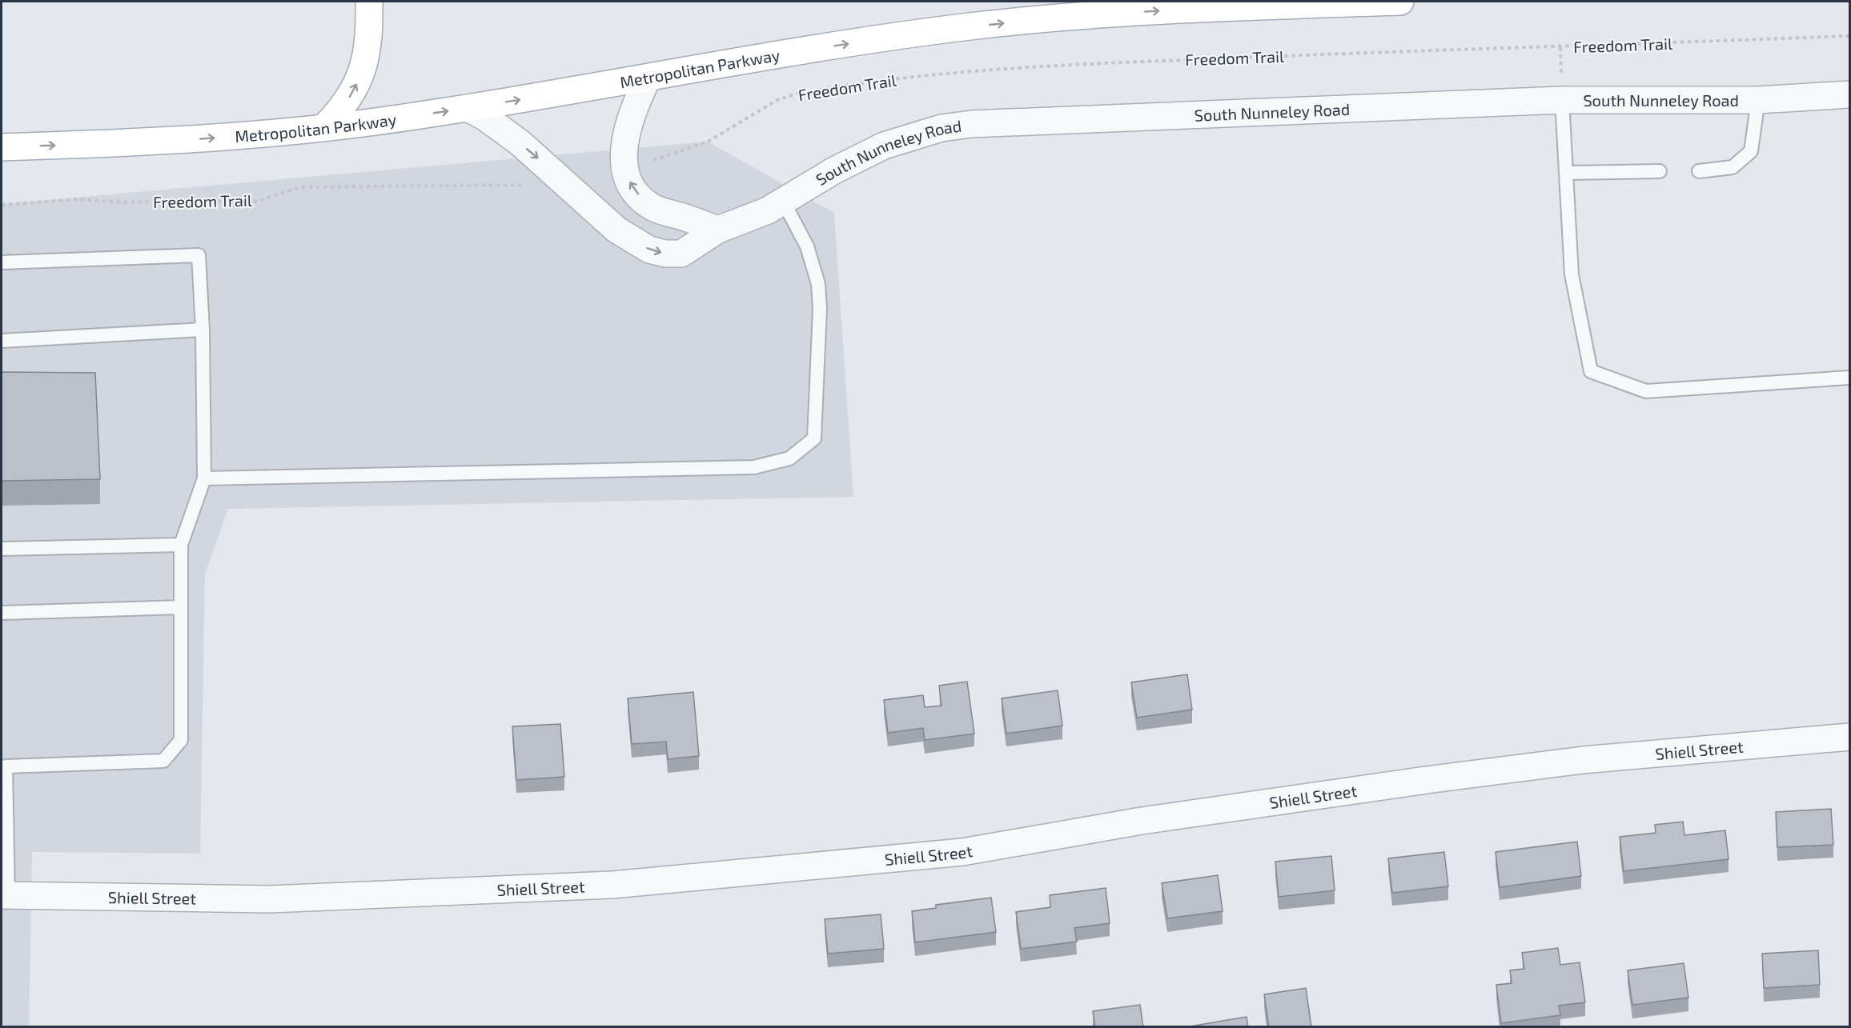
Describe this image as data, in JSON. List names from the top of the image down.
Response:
{
  "streets": {
    "main road": ["Metropolitan Parkway"],
    "street": ["South Nunneley Road", "Shiell Street"],
    "path": ["Freedom Trail"]
  },
  "crossings": [
    ["Metropolitan Parkway", "South Nunneley Road"]
  ],
  "one_way": ["Metropolitan Parkway"]
}
